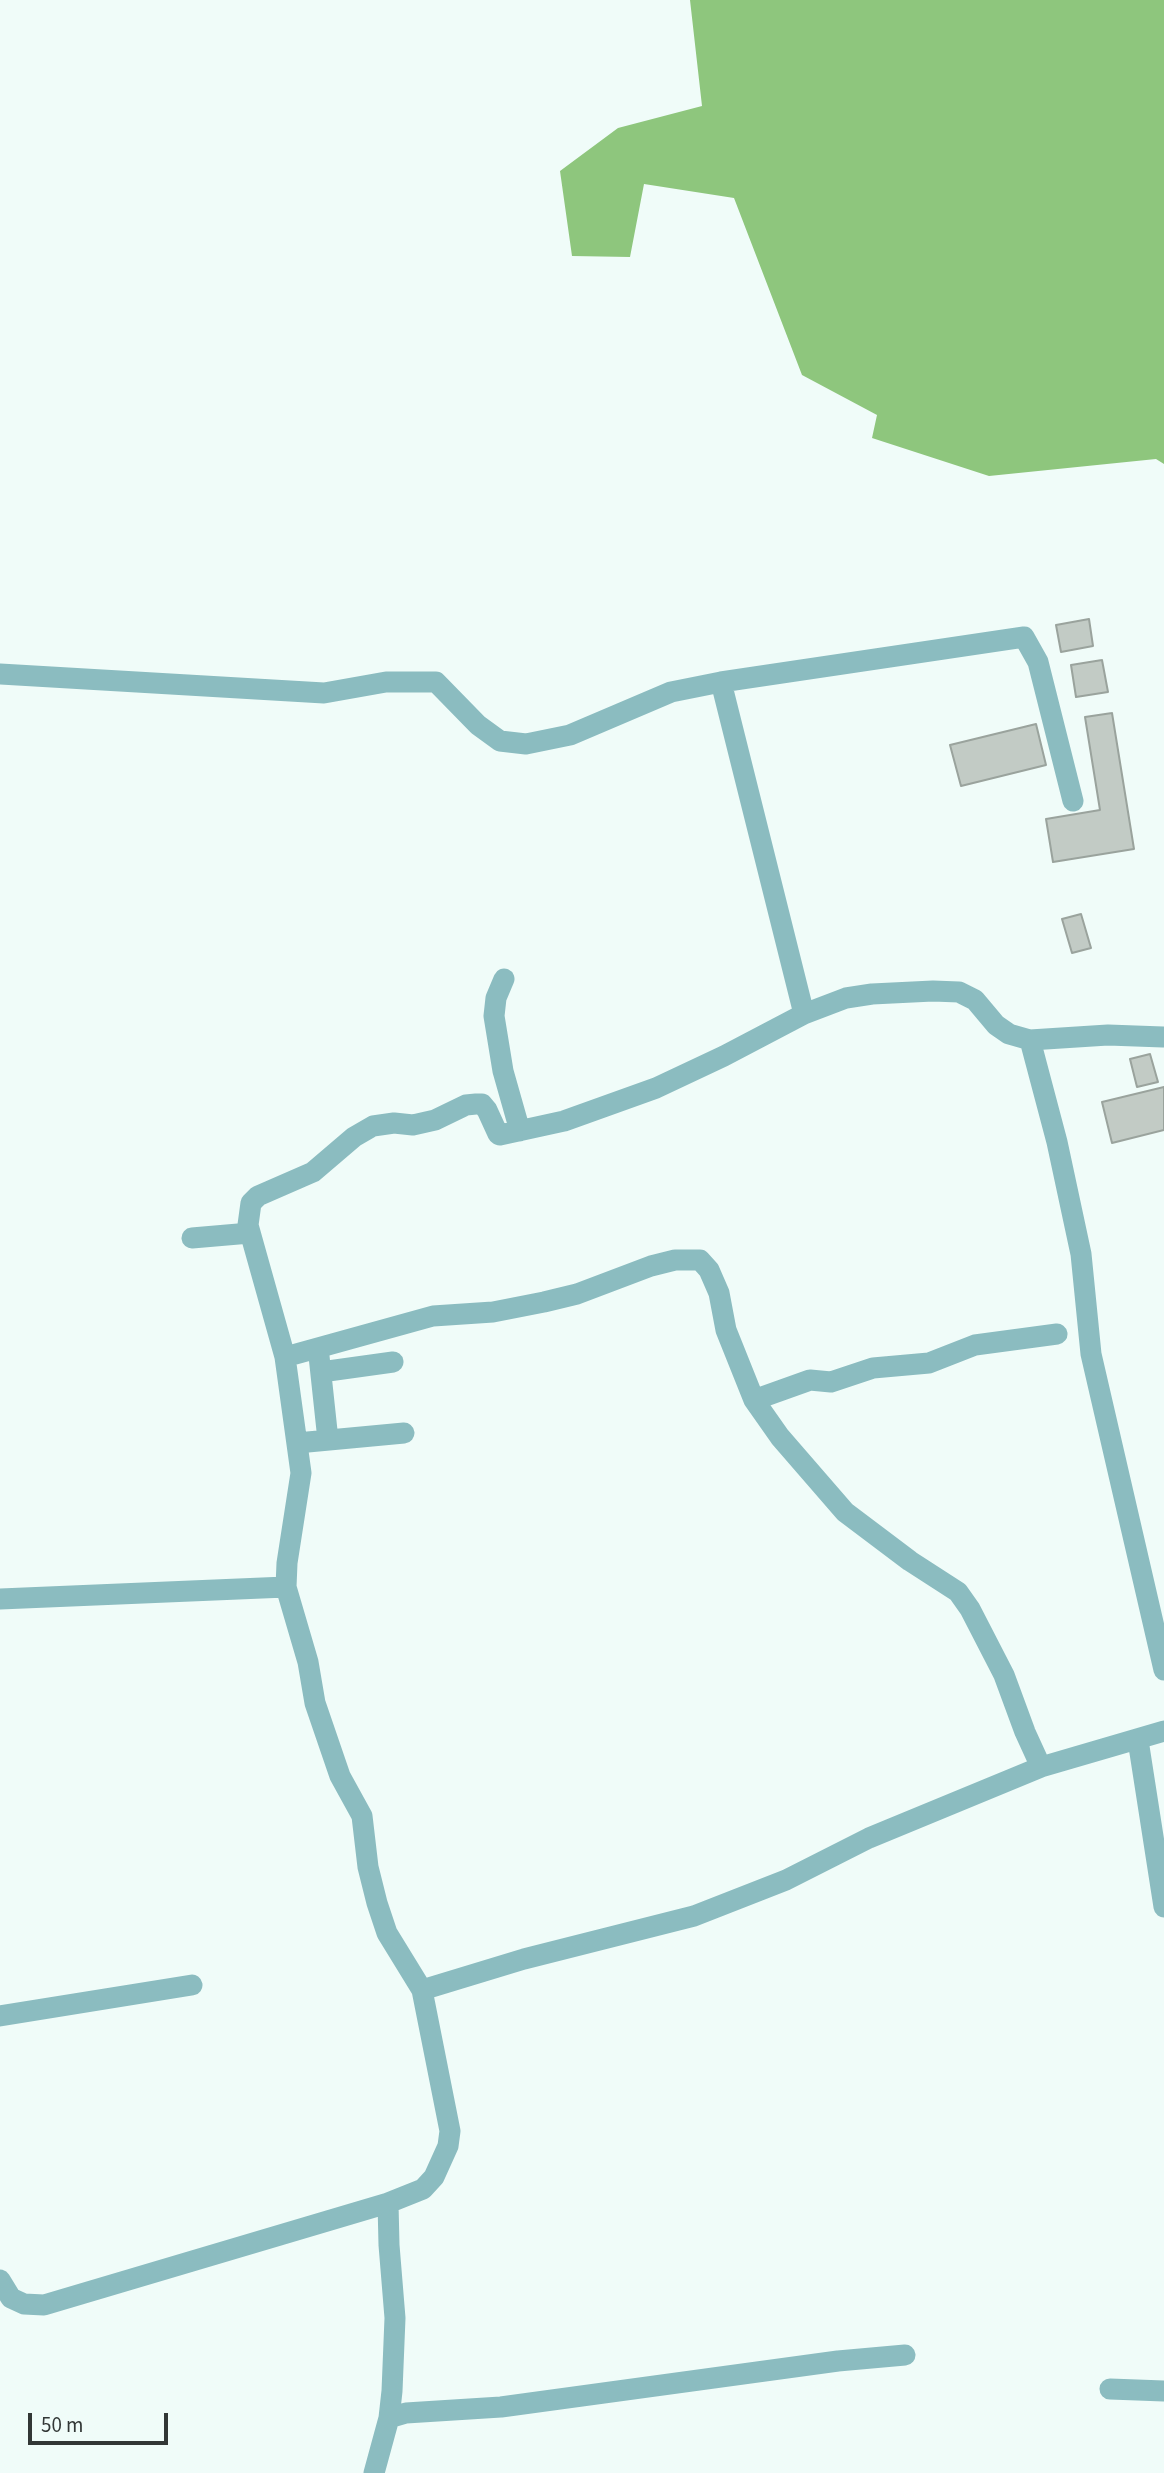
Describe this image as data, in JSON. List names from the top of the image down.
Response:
{
  "scale_bar": "50 m"
}
